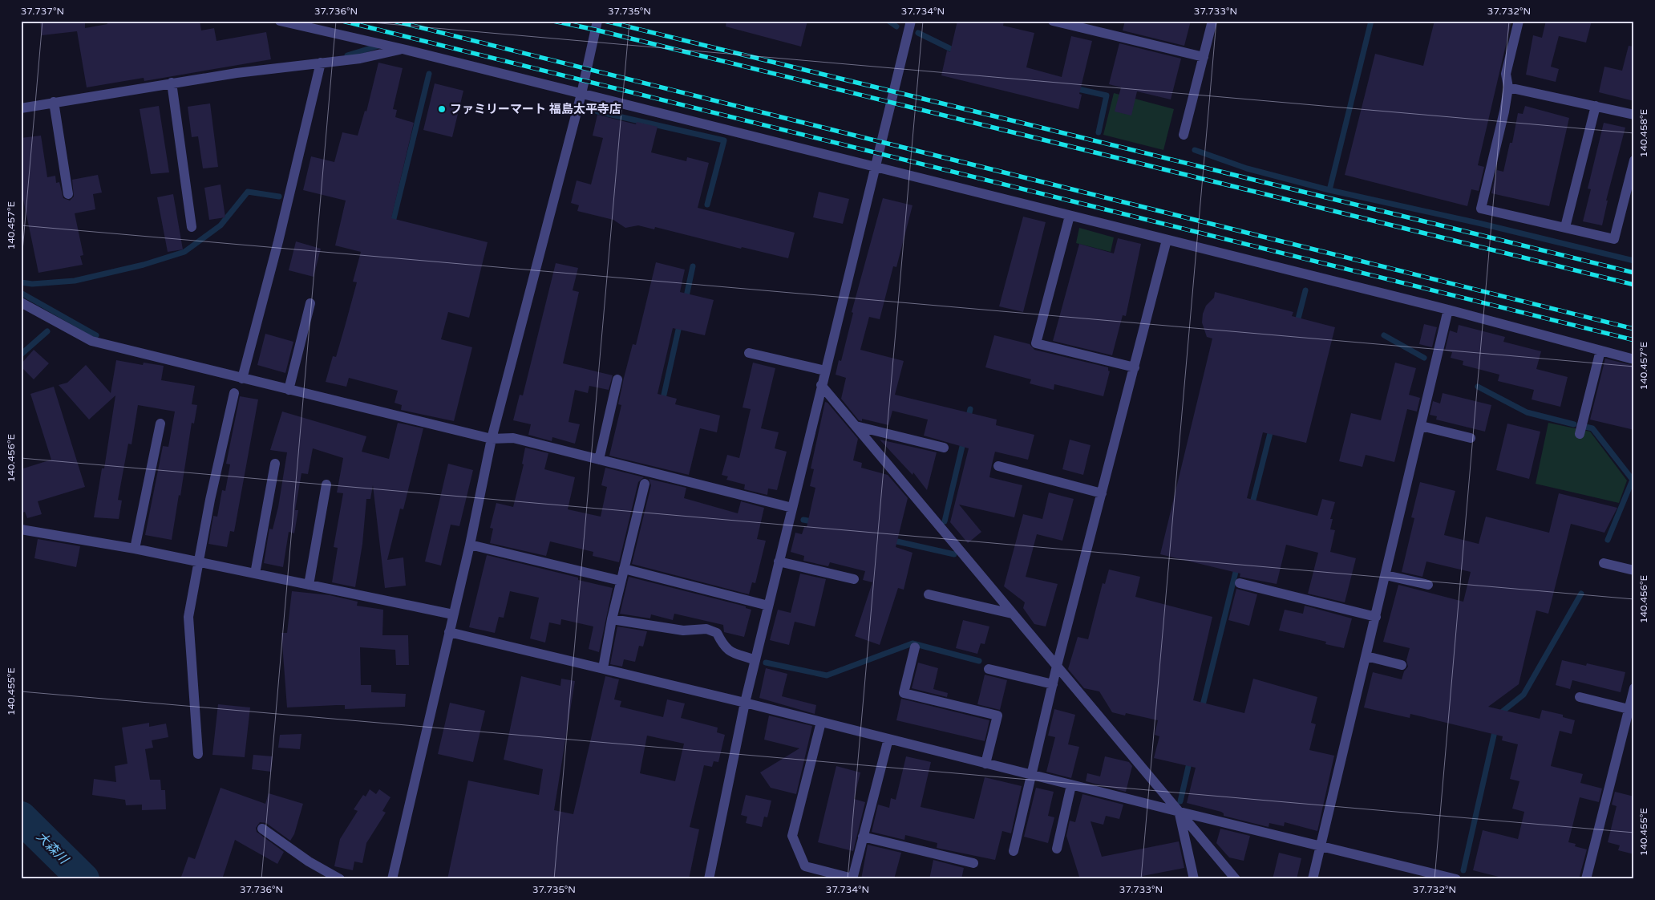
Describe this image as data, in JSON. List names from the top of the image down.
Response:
{
  "water": ["大森川"],
  "places": ["ファミリーマート 福島太平寺店"],
  "coordinates": [
    "37.737°N",
    "37.736°N",
    "37.735°N",
    "37.734°N",
    "37.733°N",
    "37.732°N",
    "140.458°E",
    "140.457°E",
    "140.456°E",
    "140.455°E"
  ]
}
